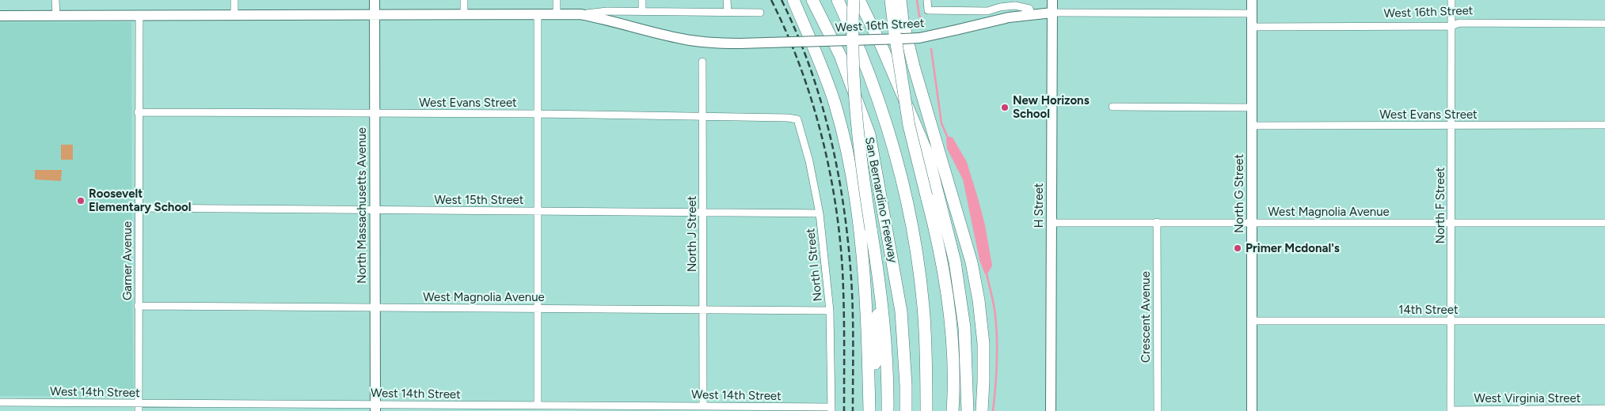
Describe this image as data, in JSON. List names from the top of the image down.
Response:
{
  "streets": {
    "highway": ["San Bernardino Freeway"],
    "street": [
      "West 16th Street",
      "West Evans Street",
      "North G Street",
      "West 15th Street",
      "North Massachusetts Avenue",
      "H Street",
      "North F Street",
      "West Magnolia Avenue",
      "North J Street",
      "Garner Avenue",
      "North I Street",
      "14th Street",
      "Crescent Avenue",
      "West 14th Street",
      "West Virginia Street"
    ]
  },
  "crossings": [
    ["West 16th Street", "North G Street"],
    ["West 16th Street", "North Massachusetts Avenue"],
    ["West 16th Street", "H Street"],
    ["West 16th Street", "North F Street"],
    ["West 16th Street", "Garner Avenue"],
    ["West Evans Street", "North G Street"],
    ["West Evans Street", "North Massachusetts Avenue"],
    ["West Evans Street", "North F Street"],
    ["West Evans Street", "North J Street"],
    ["West Evans Street", "Garner Avenue"],
    ["West Evans Street", "North I Street"],
    ["North G Street", "West Magnolia Avenue"],
    ["North G Street", "14th Street"],
    ["West 15th Street", "North Massachusetts Avenue"],
    ["West 15th Street", "North J Street"],
    ["West 15th Street", "Garner Avenue"],
    ["West 15th Street", "North I Street"],
    ["North Massachusetts Avenue", "West Magnolia Avenue"],
    ["North Massachusetts Avenue", "West 14th Street"],
    ["H Street", "West Magnolia Avenue"],
    ["North F Street", "West Magnolia Avenue"],
    ["North F Street", "14th Street"],
    ["North F Street", "West Virginia Street"],
    ["West Magnolia Avenue", "North J Street"],
    ["West Magnolia Avenue", "Garner Avenue"],
    ["West Magnolia Avenue", "North I Street"],
    ["West Magnolia Avenue", "Crescent Avenue"],
    ["North J Street", "West 14th Street"],
    ["Garner Avenue", "West 14th Street"],
    ["North I Street", "West 14th Street"]
  ],
  "places": ["New Horizons School", "Roosevelt Elementary School", "Primer Mcdonal's"]
}
